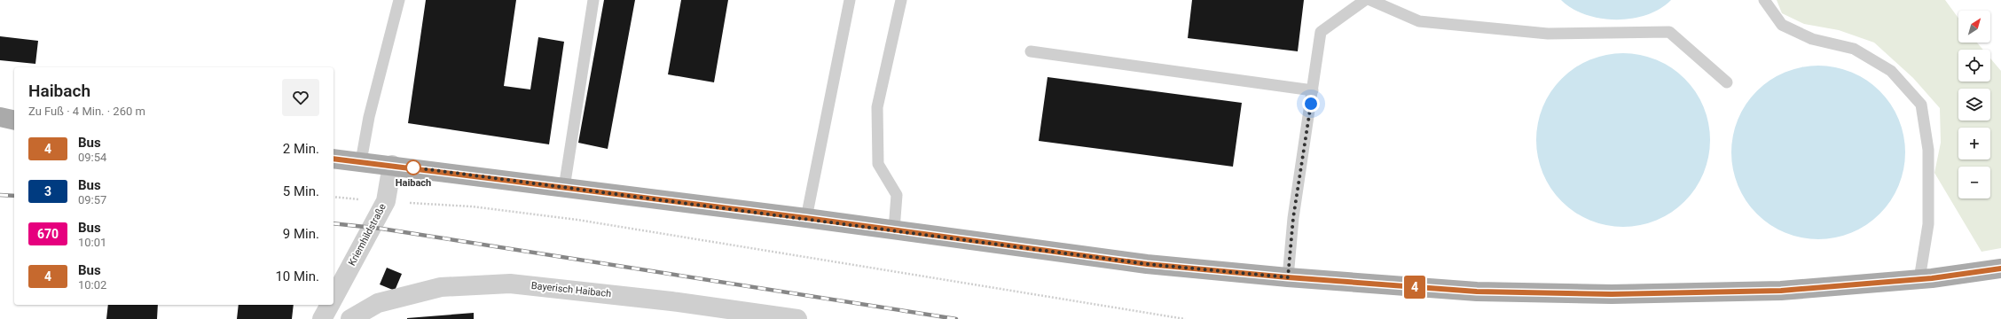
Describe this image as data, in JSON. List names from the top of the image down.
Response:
{
  "streets": {
    "street": ["Kriemhildstraße", "Bayerisch Haibach"]
  },
  "places": ["Haibach"],
  "lines": ["bus line 4"],
  "north": "top right",
  "page": {
    "on_map": "4",
    "map_buttons": ["+", "−"],
    "heading": ["Haibach", "Zu Fuß · 4 Min. · 260 m"],
    "list": [
      {
        "mark": "4",
        "name": "Bus",
        "note": "09:54",
        "value": "2 Min."
      },
      {
        "mark": "3",
        "name": "Bus",
        "note": "09:57",
        "value": "5 Min."
      },
      {
        "mark": "670",
        "name": "Bus",
        "note": "10:01",
        "value": "9 Min."
      },
      {
        "mark": "4",
        "name": "Bus",
        "note": "10:02",
        "value": "10 Min."
      }
    ]
  }
}
